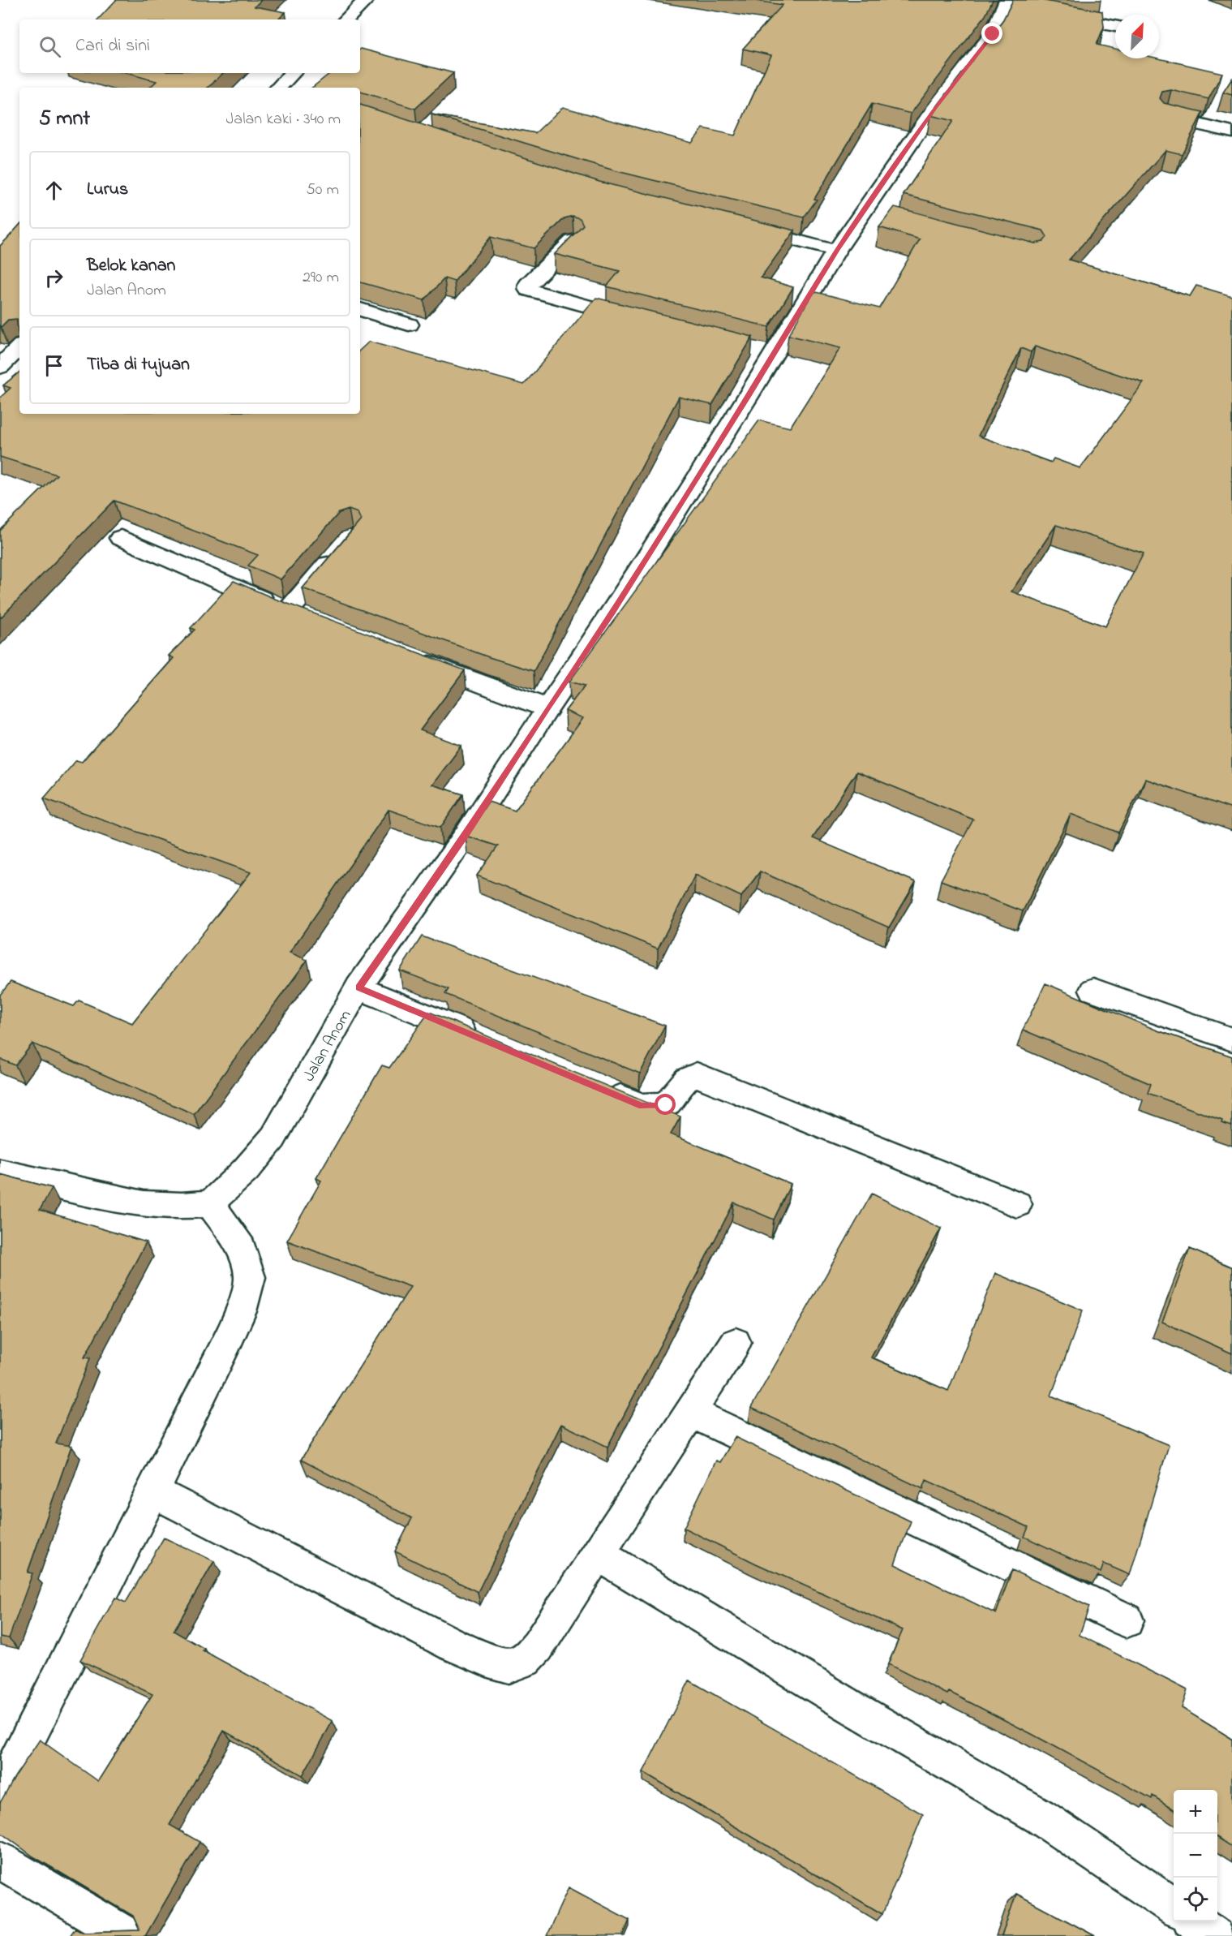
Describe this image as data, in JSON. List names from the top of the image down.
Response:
{
  "streets": {
    "street": ["Jalan Anom"]
  },
  "north": "top right",
  "page": {
    "search": "Cari di sini",
    "heading": ["5 mnt", "Jalan kaki · 340 m"],
    "list": [
      ["Lurus", "50 m"],
      ["Belok kanan", "Jalan Anom", "290 m"],
      "Tiba di tujuan"
    ],
    "map_buttons": ["+", "−"]
  }
}
